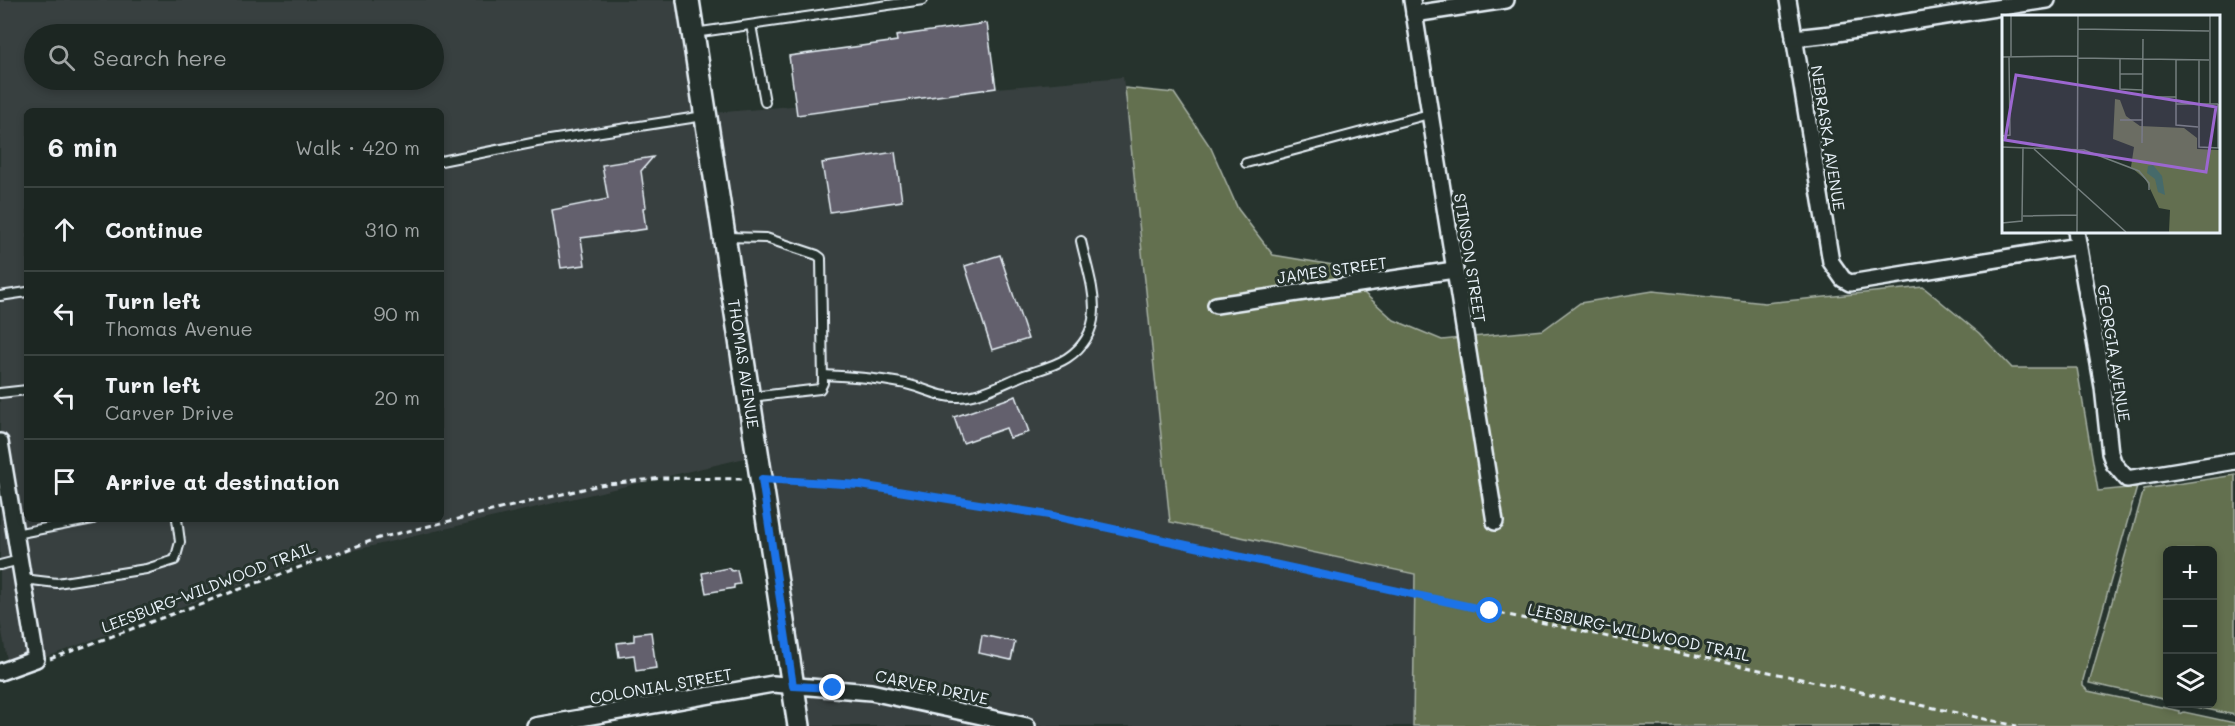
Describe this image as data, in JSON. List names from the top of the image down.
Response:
{
  "streets": {
    "street": [
      "NEBRASKA AVENUE",
      "STINSON STREET",
      "JAMES STREET",
      "GEORGIA AVENUE",
      "THOMAS AVENUE",
      "COLONIAL STREET",
      "CARVER DRIVE"
    ],
    "path": ["LEESBURG-WILDWOOD TRAIL"]
  },
  "crossings": [
    ["NEBRASKA AVENUE", "GEORGIA AVENUE"],
    ["STINSON STREET", "JAMES STREET"],
    ["THOMAS AVENUE", "LEESBURG-WILDWOOD TRAIL"],
    ["THOMAS AVENUE", "COLONIAL STREET"],
    ["THOMAS AVENUE", "CARVER DRIVE"],
    ["COLONIAL STREET", "CARVER DRIVE"]
  ],
  "page": {
    "search": "Search here",
    "heading": ["6 min", "Walk · 420 m"],
    "list": [
      ["Continue", "310 m"],
      ["Turn left", "Thomas Avenue", "90 m"],
      ["Turn left", "Carver Drive", "20 m"],
      "Arrive at destination"
    ],
    "map_buttons": ["+", "−"]
  }
}
